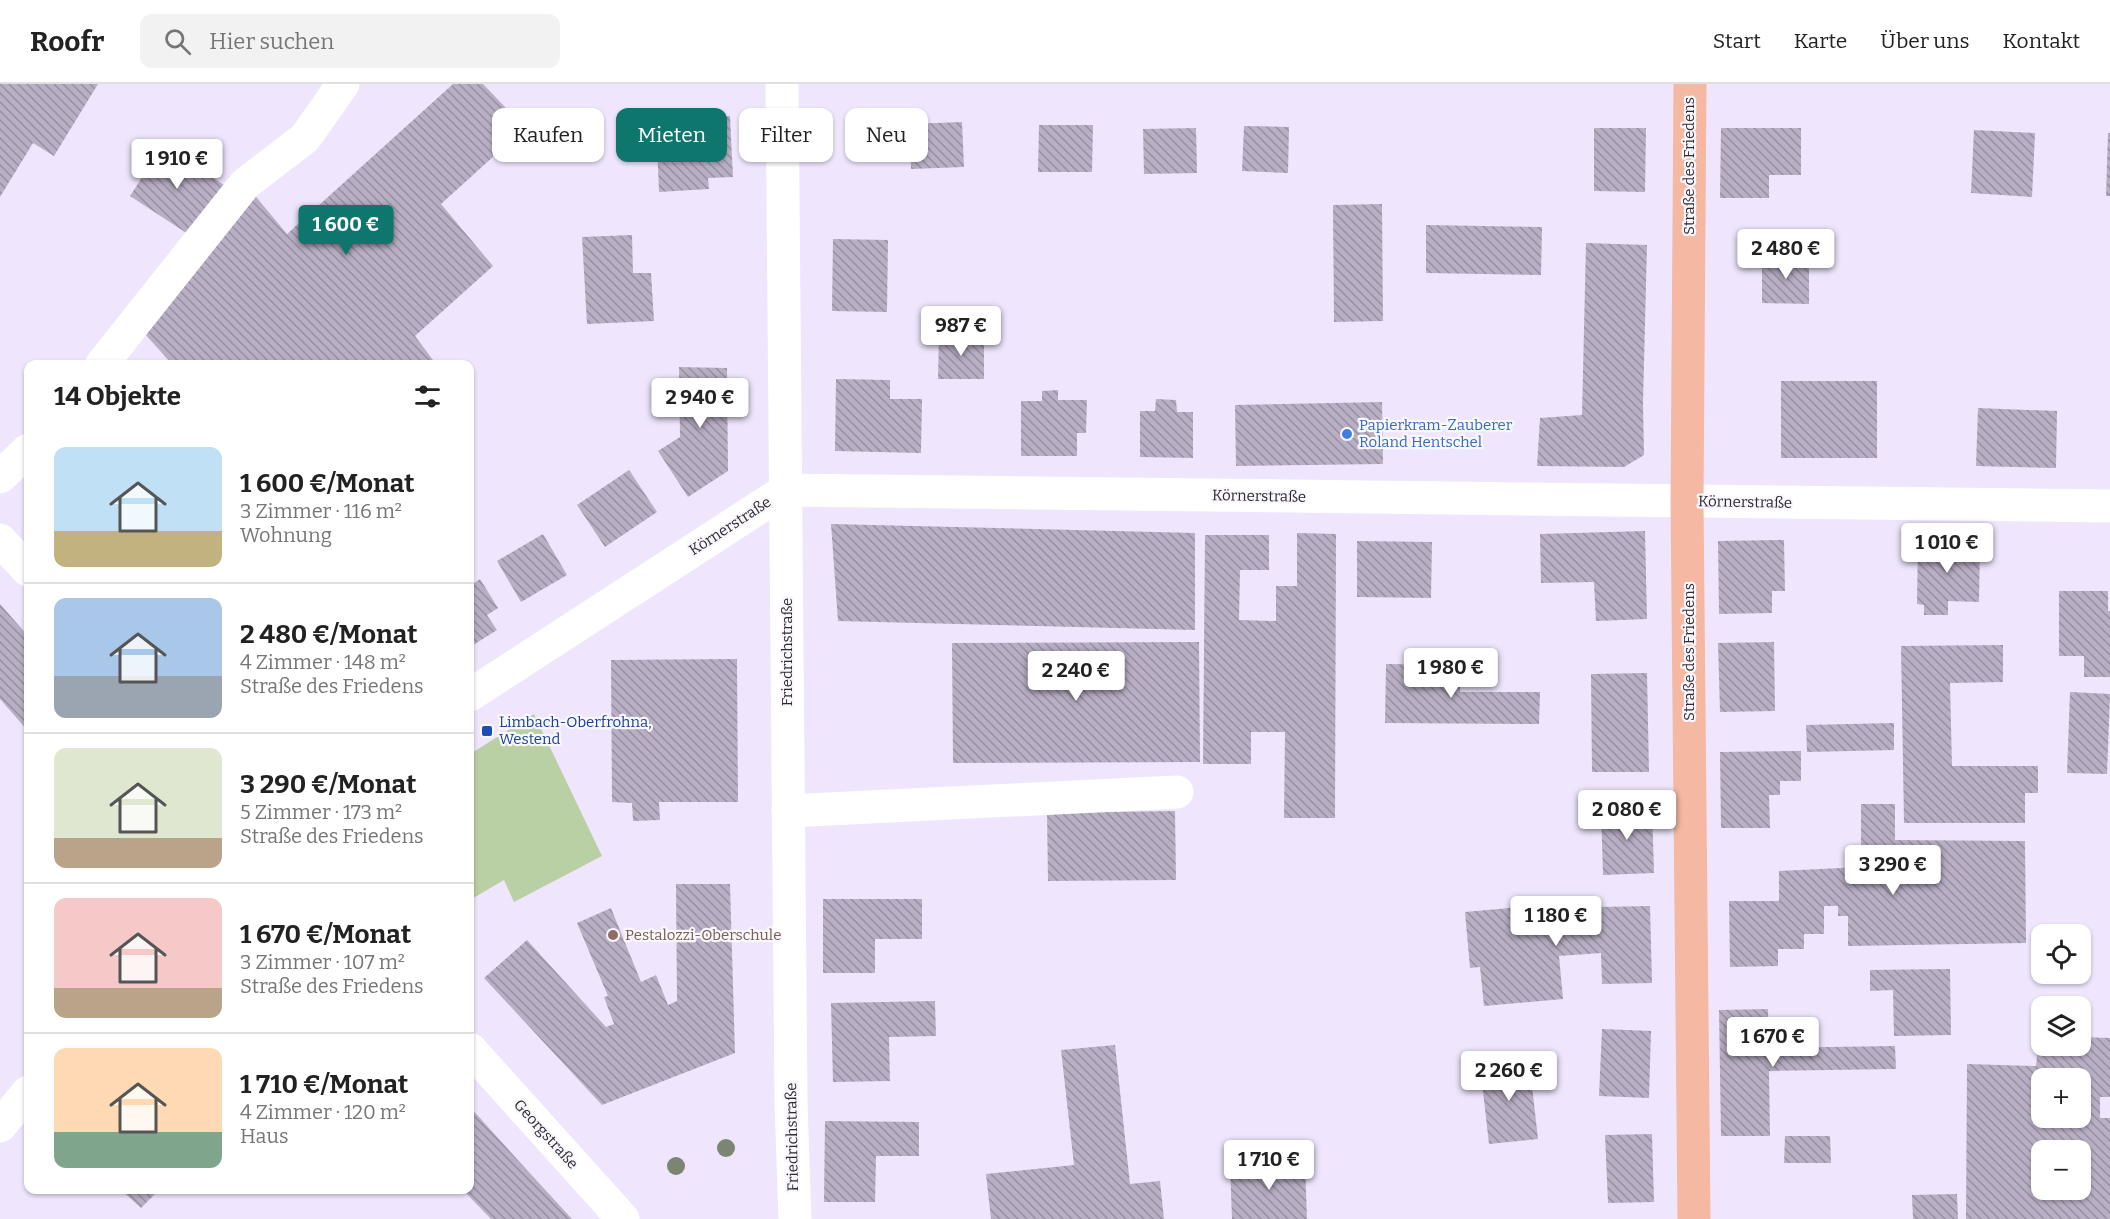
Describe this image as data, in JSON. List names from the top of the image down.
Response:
{
  "streets": {
    "main road": ["Straße des Friedens"],
    "street": ["Körnerstraße", "Friedrichstraße", "Georgstraße"]
  },
  "crossings": [
    ["Straße des Friedens", "Körnerstraße"],
    ["Körnerstraße", "Friedrichstraße"]
  ],
  "places": {
    "other": ["Papierkram-Zauberer Roland Hentschel", "Pestalozzi-Oberschule"],
    "transit": ["Limbach-Oberfrohna, Westend"]
  },
  "page": {
    "header": "Roofr",
    "search": "Hier suchen",
    "nav": [
      "Start",
      "Karte",
      "Über uns",
      "Kontakt"
    ],
    "chip": [
      "Kaufen",
      "Mieten",
      "Filter",
      "Neu"
    ],
    "price": [
      "1 910 €",
      "1 600 €",
      "2 480 €",
      "987 €",
      "2 940 €",
      "1 010 €",
      "1 980 €",
      "2 240 €",
      "2 080 €",
      "3 290 €",
      "1 180 €",
      "1 670 €",
      "2 260 €",
      "1 710 €"
    ],
    "heading": "14 Objekte",
    "list": [
      {
        "name": "1 600 €/Monat",
        "note": "3 Zimmer · 116 m² · Wohnung"
      },
      {
        "name": "2 480 €/Monat",
        "note": "4 Zimmer · 148 m² · Straße des Friedens"
      },
      {
        "name": "3 290 €/Monat",
        "note": "5 Zimmer · 173 m² · Straße des Friedens"
      },
      {
        "name": "1 670 €/Monat",
        "note": "3 Zimmer · 107 m² · Straße des Friedens"
      },
      {
        "name": "1 710 €/Monat",
        "note": "4 Zimmer · 120 m² · Haus"
      }
    ],
    "map_buttons": ["+", "−"]
  }
}
